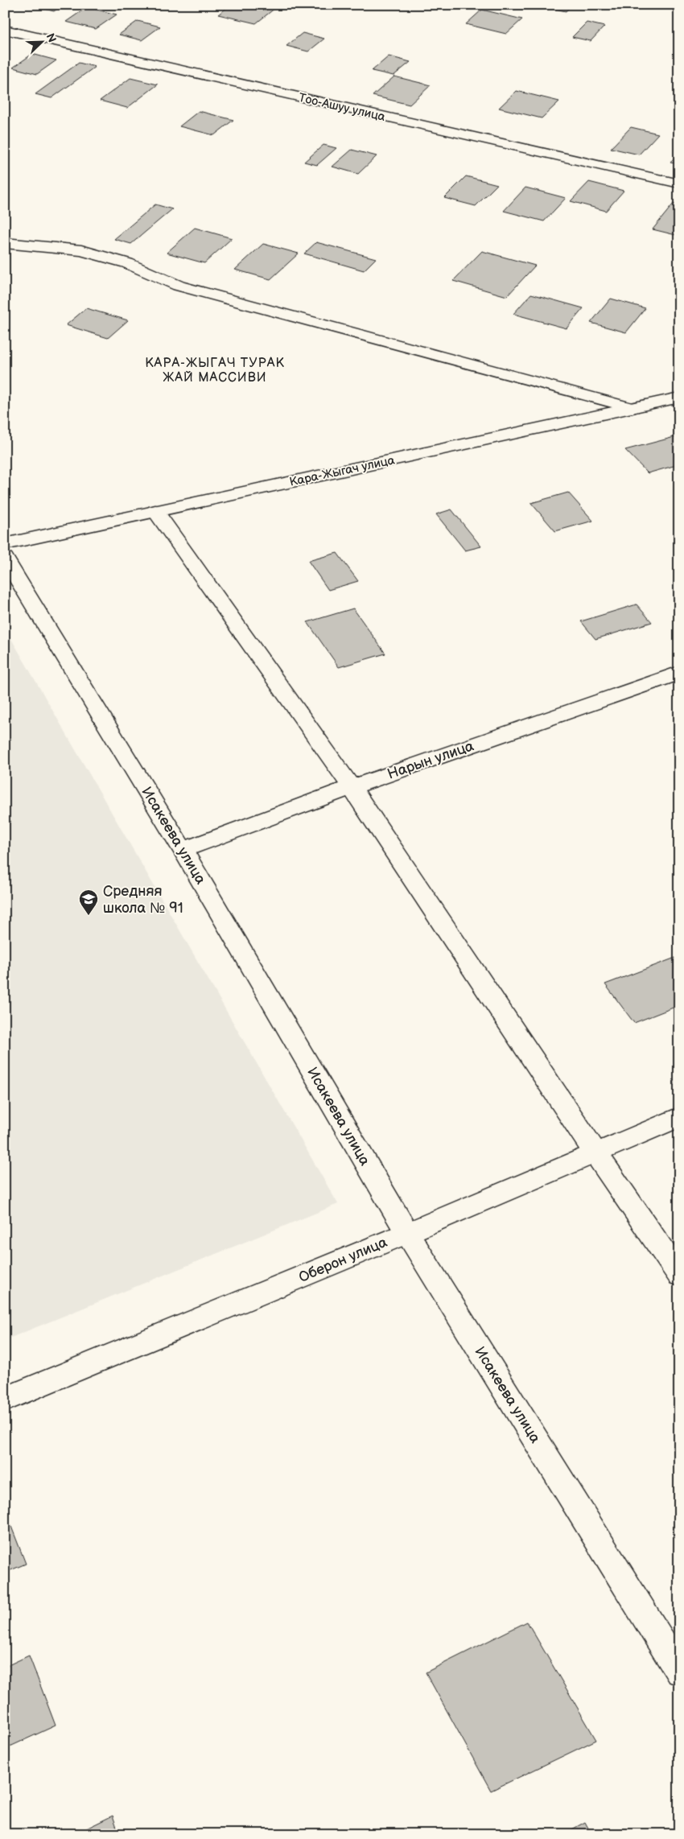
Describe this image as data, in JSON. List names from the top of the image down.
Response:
{
  "streets": {
    "street": [
      "Тоо-Ашуу улица",
      "Кара-Жыгач улица",
      "Нарын улица",
      "Исакеева улица",
      "Оберон улица"
    ]
  },
  "crossings": [
    ["Нарын улица", "Исакеева улица"],
    ["Исакеева улица", "Оберон улица"]
  ],
  "districts": ["КАРА-ЖЫГАЧ ТУРАК ЖАЙ МАССИВИ"],
  "places": {
    "school or university": ["Средняя школа № 91"]
  },
  "north": "top right"
}
